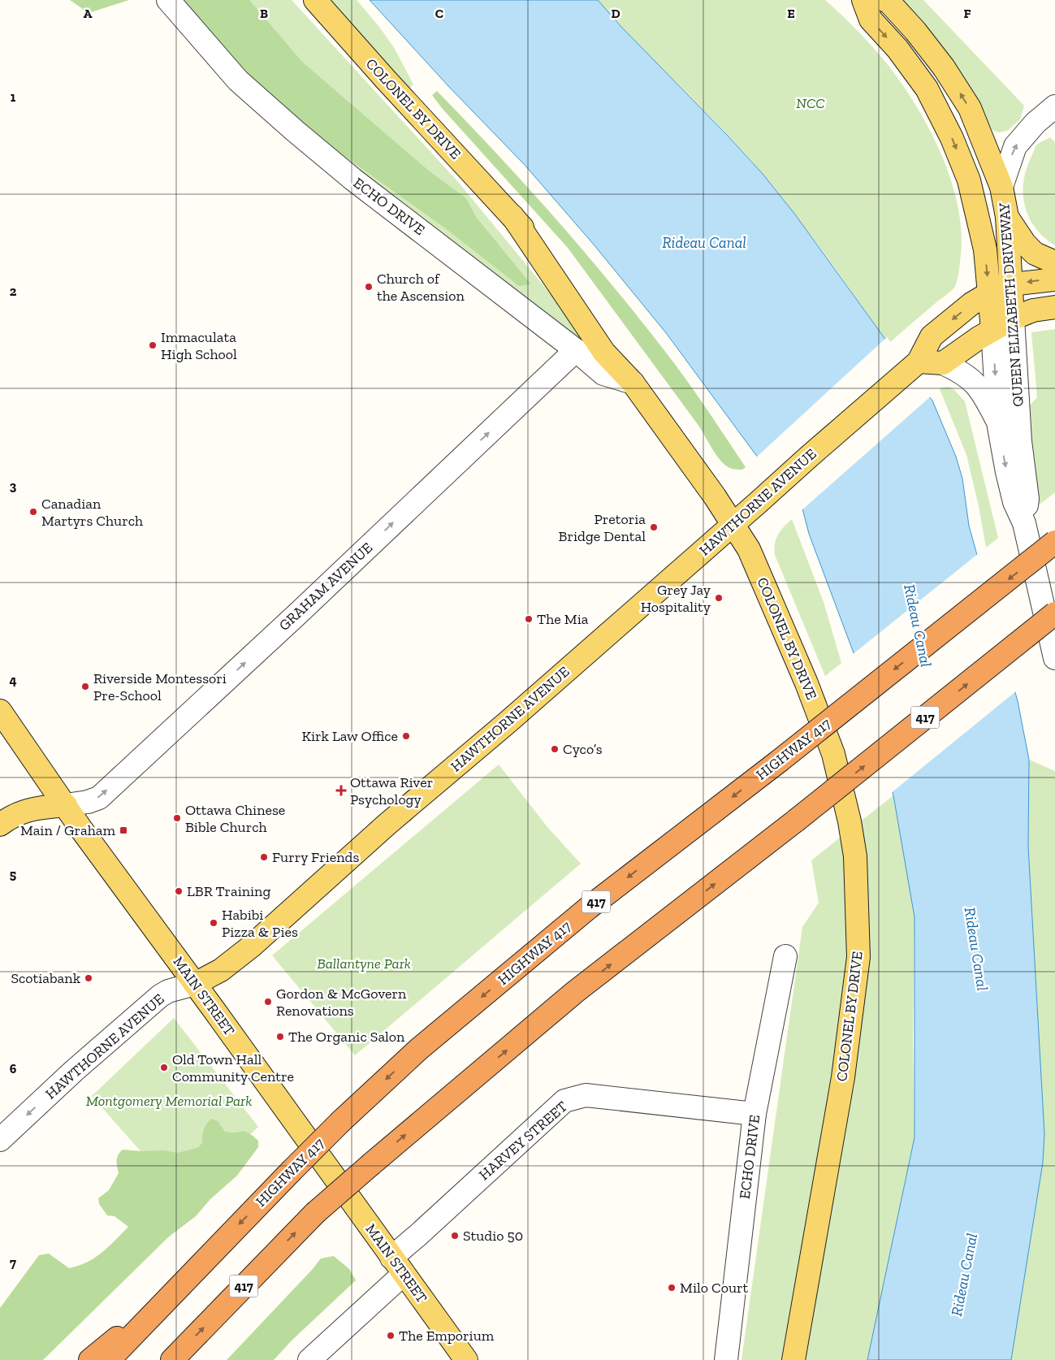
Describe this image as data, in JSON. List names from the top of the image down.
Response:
{
  "streets": {
    "highway": ["417", "HIGHWAY 417"],
    "main road": [
      "COLONEL BY DRIVE",
      "QUEEN ELIZABETH DRIVEWAY",
      "HAWTHORNE AVENUE",
      "MAIN STREET"
    ],
    "street": ["ECHO DRIVE", "GRAHAM AVENUE", "HARVEY STREET"]
  },
  "crossings": [
    ["COLONEL BY DRIVE", "ECHO DRIVE"],
    ["COLONEL BY DRIVE", "HAWTHORNE AVENUE"],
    ["ECHO DRIVE", "GRAHAM AVENUE"],
    ["ECHO DRIVE", "HARVEY STREET"],
    ["QUEEN ELIZABETH DRIVEWAY", "HAWTHORNE AVENUE"],
    ["HAWTHORNE AVENUE", "MAIN STREET"],
    ["GRAHAM AVENUE", "MAIN STREET"],
    ["MAIN STREET", "HARVEY STREET"]
  ],
  "one_way": ["GRAHAM AVENUE"],
  "water": ["Rideau Canal"],
  "parks": ["NCC", "Ballantyne Park", "Montgomery Memorial Park"],
  "places": {
    "other": [
      "Church of the Ascension",
      "Immaculata High School",
      "Canadian Martyrs Church",
      "Pretoria Bridge Dental",
      "Grey Jay Hospitality",
      "The Mia",
      "Riverside Montessori Pre-School",
      "Kirk Law Office",
      "Cyco’s",
      "Ottawa Chinese Bible Church",
      "Furry Friends",
      "LBR Training",
      "Habibi Pizza & Pies",
      "Scotiabank",
      "Gordon & McGovern Renovations",
      "The Organic Salon",
      "Old Town Hall Community Centre",
      "Studio 50",
      "Milo Court",
      "The Emporium"
    ],
    "health": ["Ottawa River Psychology"],
    "transit": ["Main / Graham"]
  },
  "grid": {
    "columns": [
      "A",
      "B",
      "C",
      "D",
      "E",
      "F"
    ],
    "rows": [
      "1",
      "2",
      "3",
      "4",
      "5",
      "6",
      "7"
    ]
  }
}
